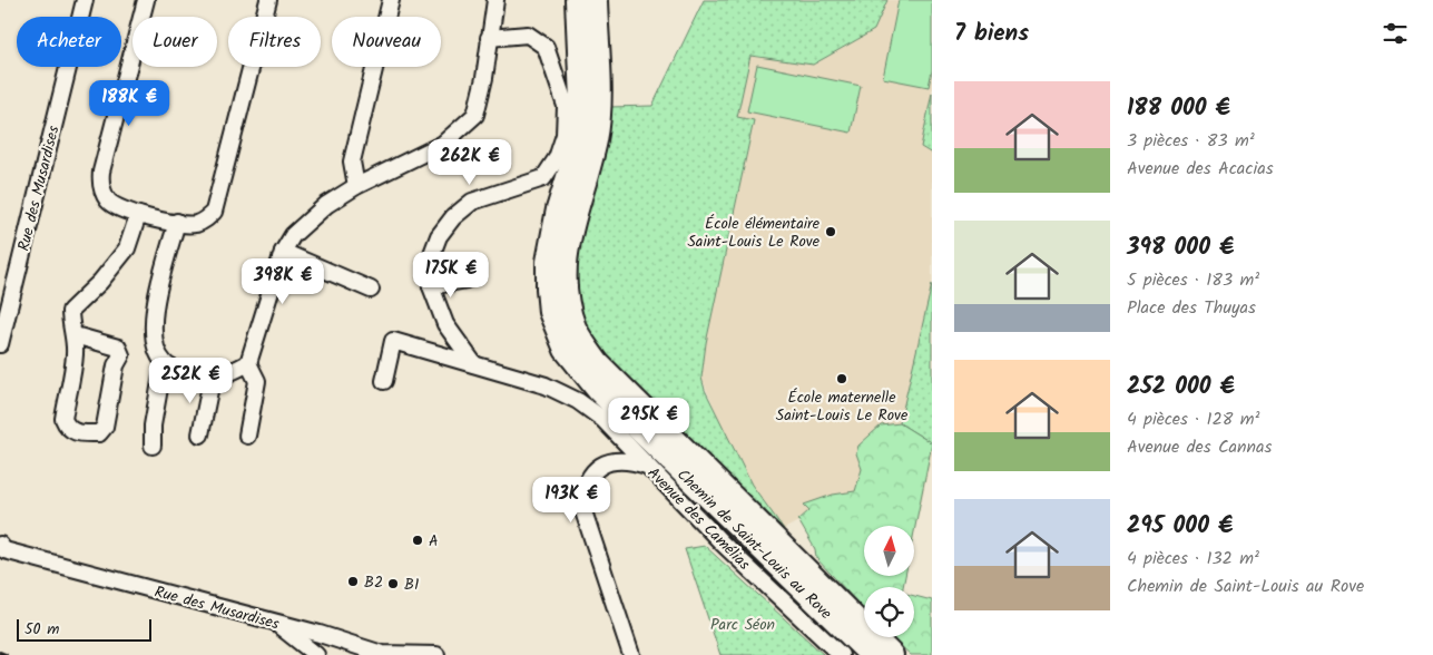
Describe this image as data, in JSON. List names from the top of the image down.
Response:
{
  "streets": {
    "main road": ["Chemin de Saint-Louis au Rove"],
    "street": ["Rue des Musardises", "Avenue des Camélias"]
  },
  "parks": ["Parc Séon"],
  "places": [
    "École élémentaire Saint-Louis Le Rove",
    "École maternelle Saint-Louis Le Rove",
    "A",
    "B2",
    "B1"
  ],
  "scale_bar": "50 m",
  "north": "top",
  "page": {
    "heading": "7 biens",
    "chip": [
      "Acheter",
      "Louer",
      "Filtres",
      "Nouveau"
    ],
    "list": [
      {
        "name": "188 000 €",
        "note": "3 pièces · 83 m² · Avenue des Acacias"
      },
      {
        "name": "398 000 €",
        "note": "5 pièces · 183 m² · Place des Thuyas"
      },
      {
        "name": "252 000 €",
        "note": "4 pièces · 128 m² · Avenue des Cannas"
      },
      {
        "name": "295 000 €",
        "note": "4 pièces · 132 m² · Chemin de Saint-Louis au Rove"
      }
    ],
    "price": [
      "188K €",
      "262K €",
      "175K €",
      "398K €",
      "252K €",
      "295K €",
      "193K €"
    ],
    "scale": "50 m"
  }
}
